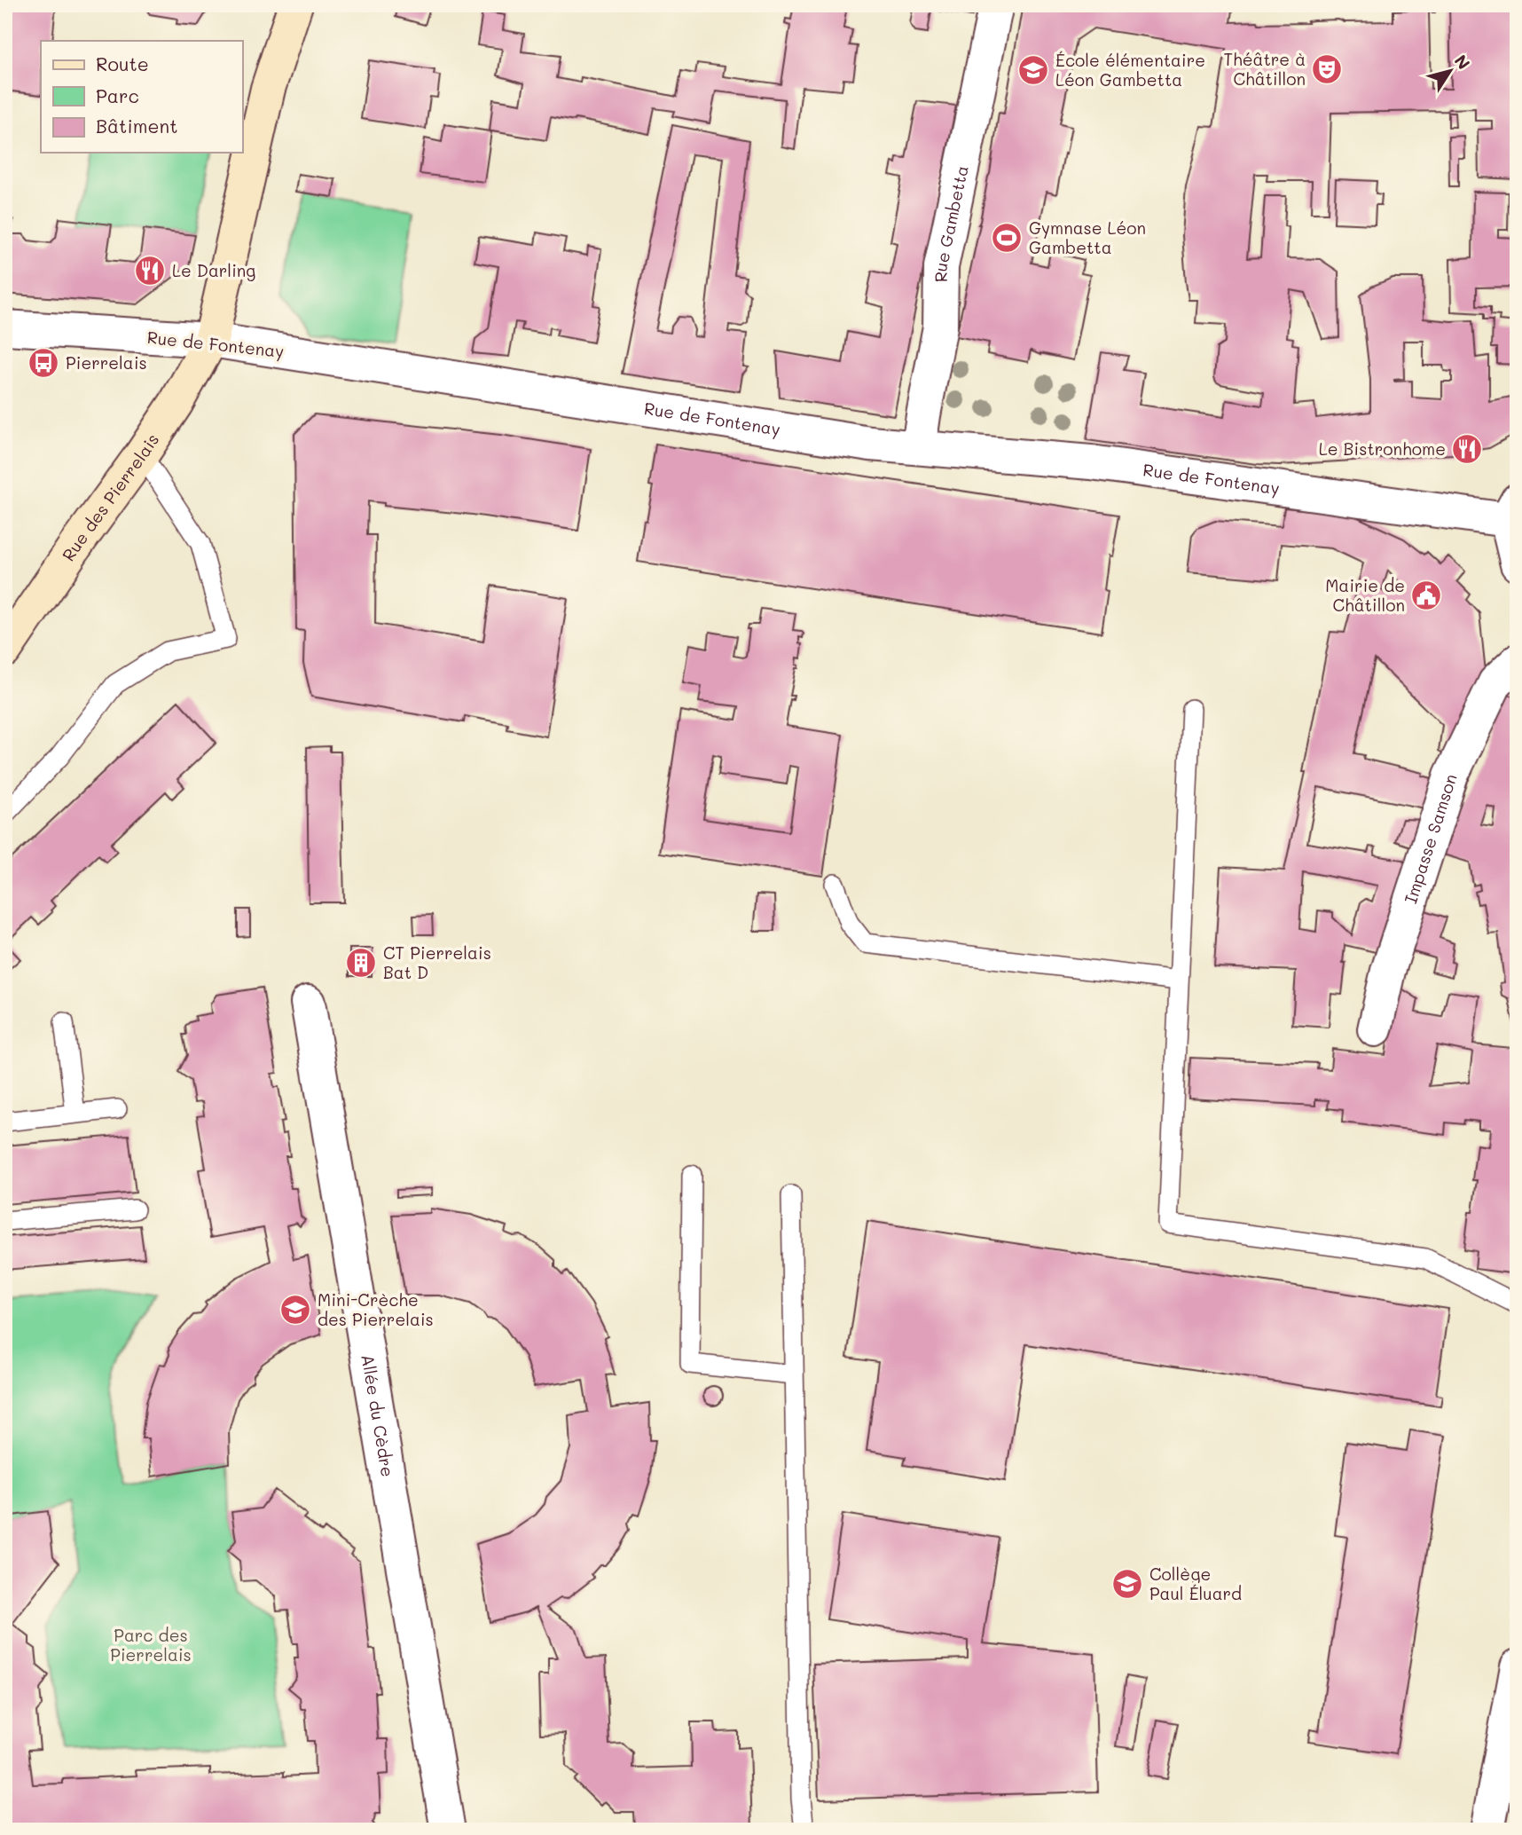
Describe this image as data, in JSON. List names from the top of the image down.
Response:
{
  "streets": {
    "main road": ["Rue des Pierrelais"],
    "street": [
      "Rue Gambetta",
      "Rue de Fontenay",
      "Impasse Samson",
      "Allée du Cèdre"
    ]
  },
  "crossings": [
    ["Rue Gambetta", "Rue de Fontenay"],
    ["Rue de Fontenay", "Rue des Pierrelais"]
  ],
  "parks": ["Parc des Pierrelais"],
  "places": {
    "theatre": ["Théâtre à Châtillon"],
    "school or university": ["École élémentaire Léon Gambetta", "Mini-Crèche des Pierrelais", "Collège Paul Éluard"],
    "sports": ["Gymnase Léon Gambetta"],
    "restaurant": ["Le Darling", "Le Bistronhome"],
    "bus stop": ["Pierrelais"],
    "public building": ["Mairie de Châtillon"],
    "building": ["CT Pierrelais Bat D"]
  },
  "legend": ["Route", "Parc", "Bâtiment"],
  "north": "top right"
}
